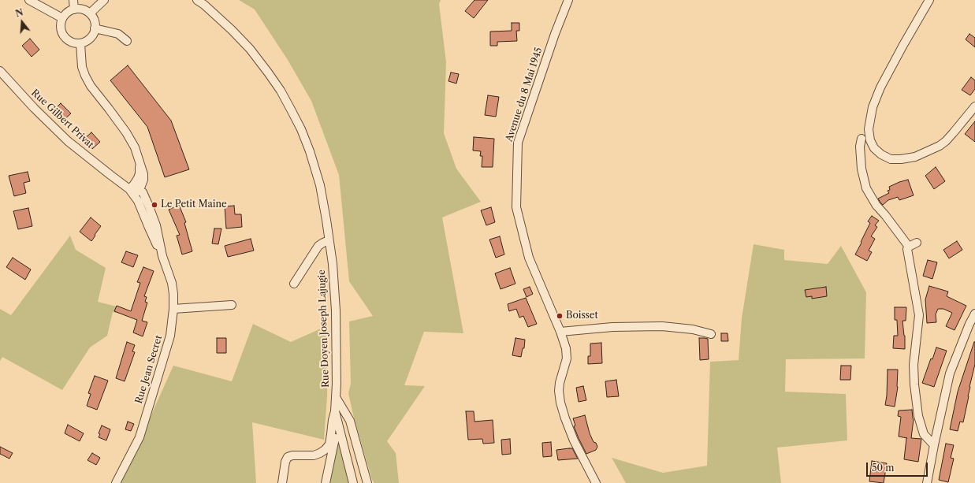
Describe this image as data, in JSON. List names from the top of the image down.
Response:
{
  "streets": {
    "street": [
      "Avenue du 8 Mai 1945",
      "Rue Gilbert Privat",
      "Rue Doyen Joseph Lajugie",
      "Rue Jean Secret"
    ]
  },
  "crossings": [
    ["Rue Gilbert Privat", "Rue Jean Secret"]
  ],
  "places": ["Le Petit Maine", "Boisset"],
  "scale_bar": "50 m",
  "north": "top"
}
